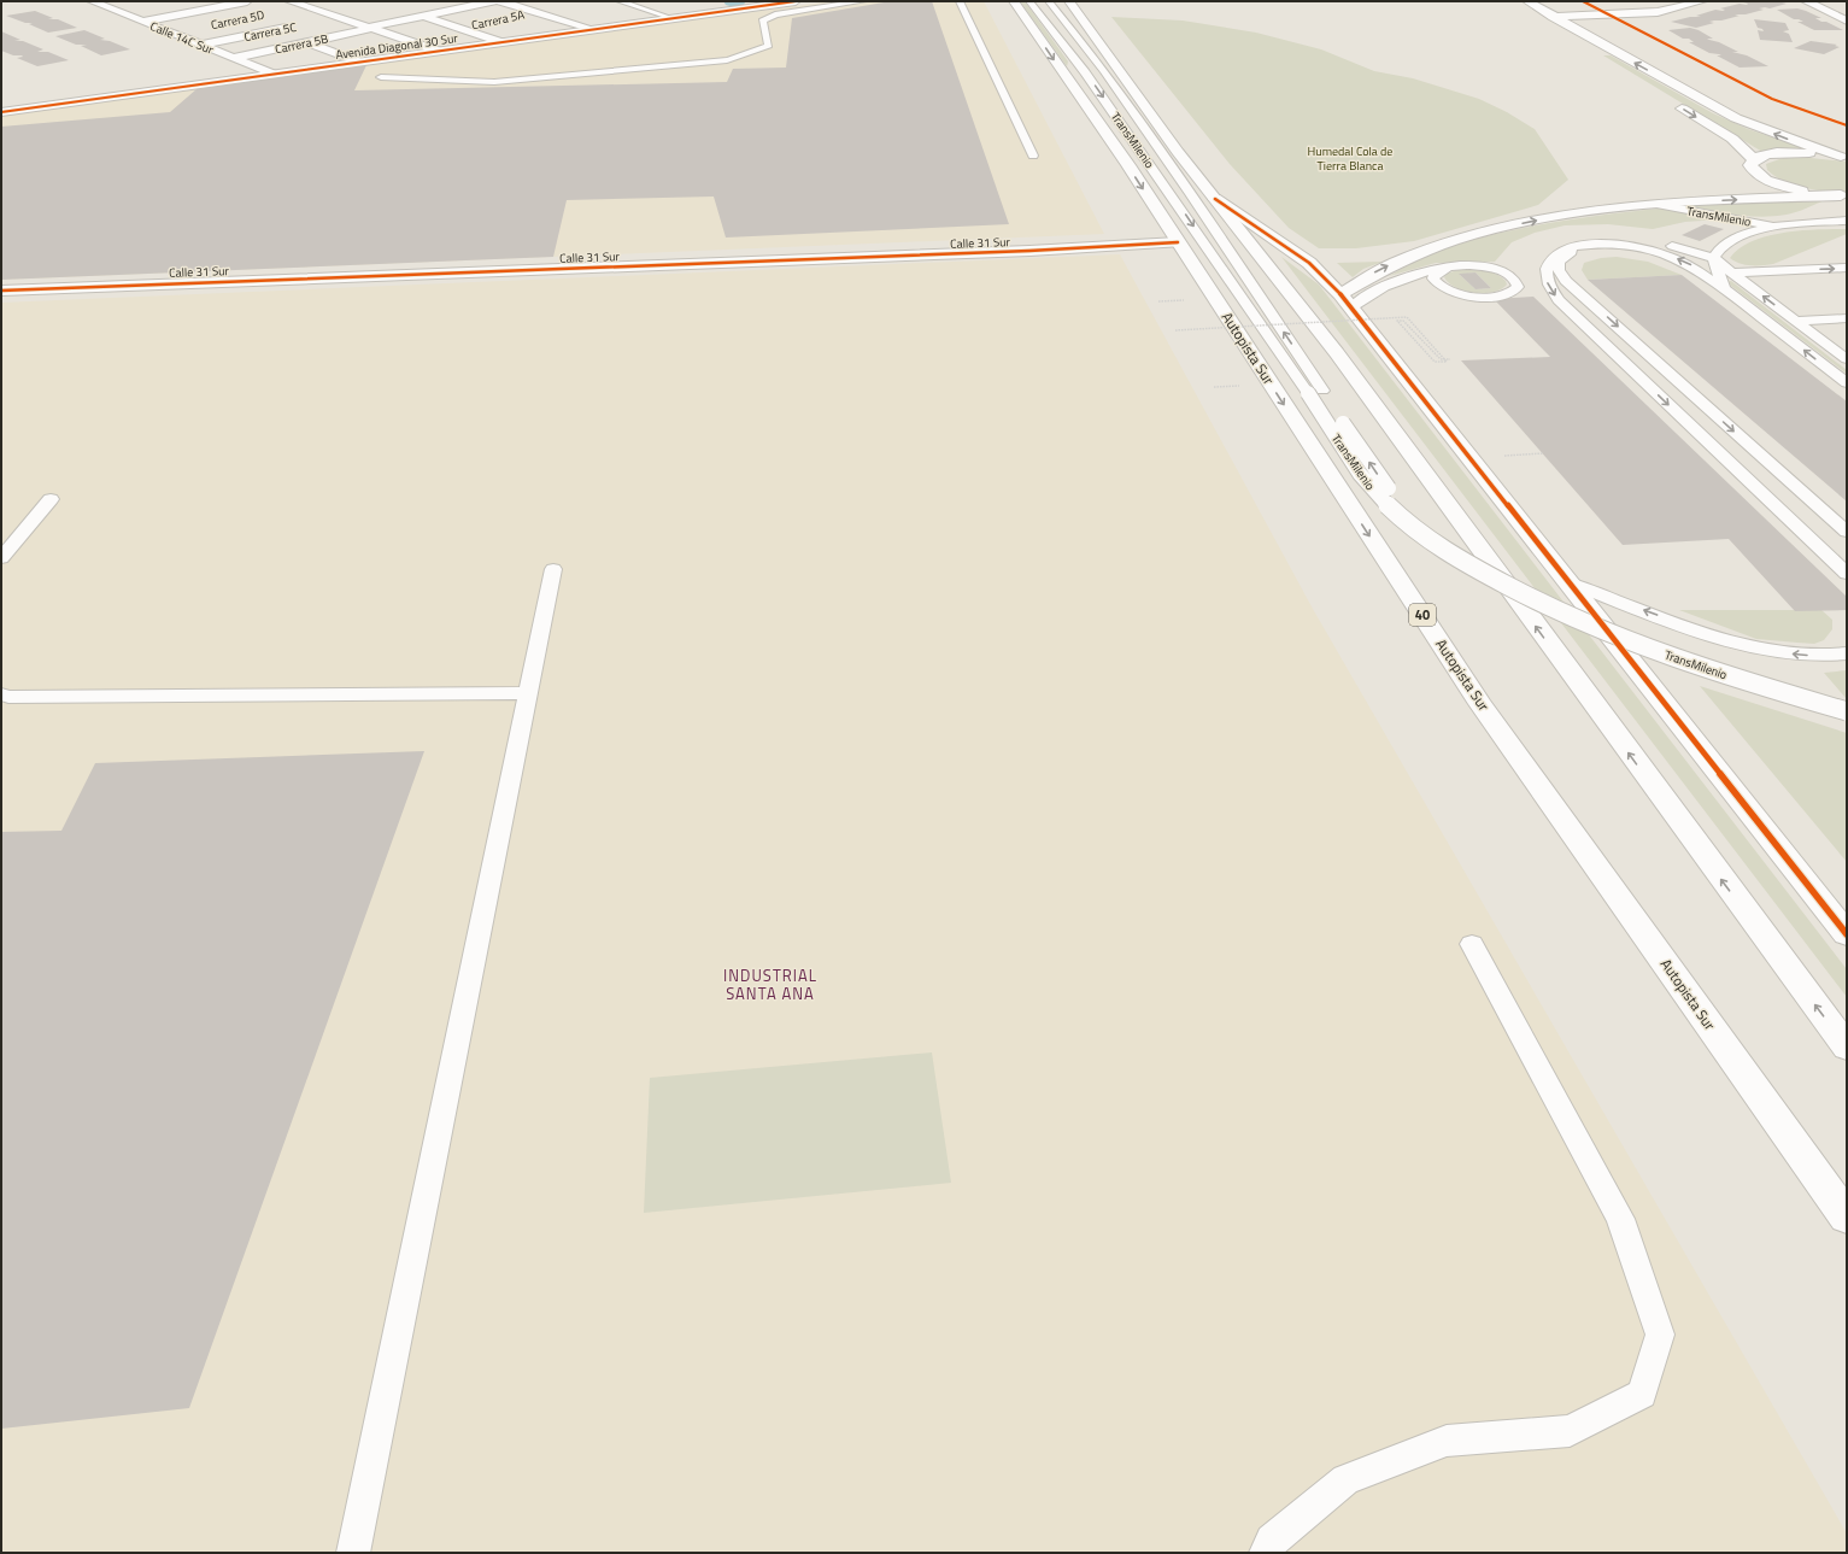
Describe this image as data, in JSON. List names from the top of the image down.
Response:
{
  "streets": {
    "main road": [
      "Carrera 5A",
      "Carrera 5C",
      "Calle 14C Sur",
      "Carrera 5B",
      "Avenida Diagonal 30 Sur",
      "Calle 31 Sur",
      "Autopista Sur",
      "40"
    ],
    "lane": ["TransMilenio"]
  },
  "crossings": [
    ["Carrera 5C", "Calle 14C Sur"],
    ["Calle 14C Sur", "Carrera 5B"],
    ["Calle 14C Sur", "Avenida Diagonal 30 Sur"],
    ["Calle 31 Sur", "Autopista Sur"]
  ],
  "districts": ["INDUSTRIAL SANTA ANA"],
  "parks": ["Humedal Cola de Tierra Blanca"]
}
